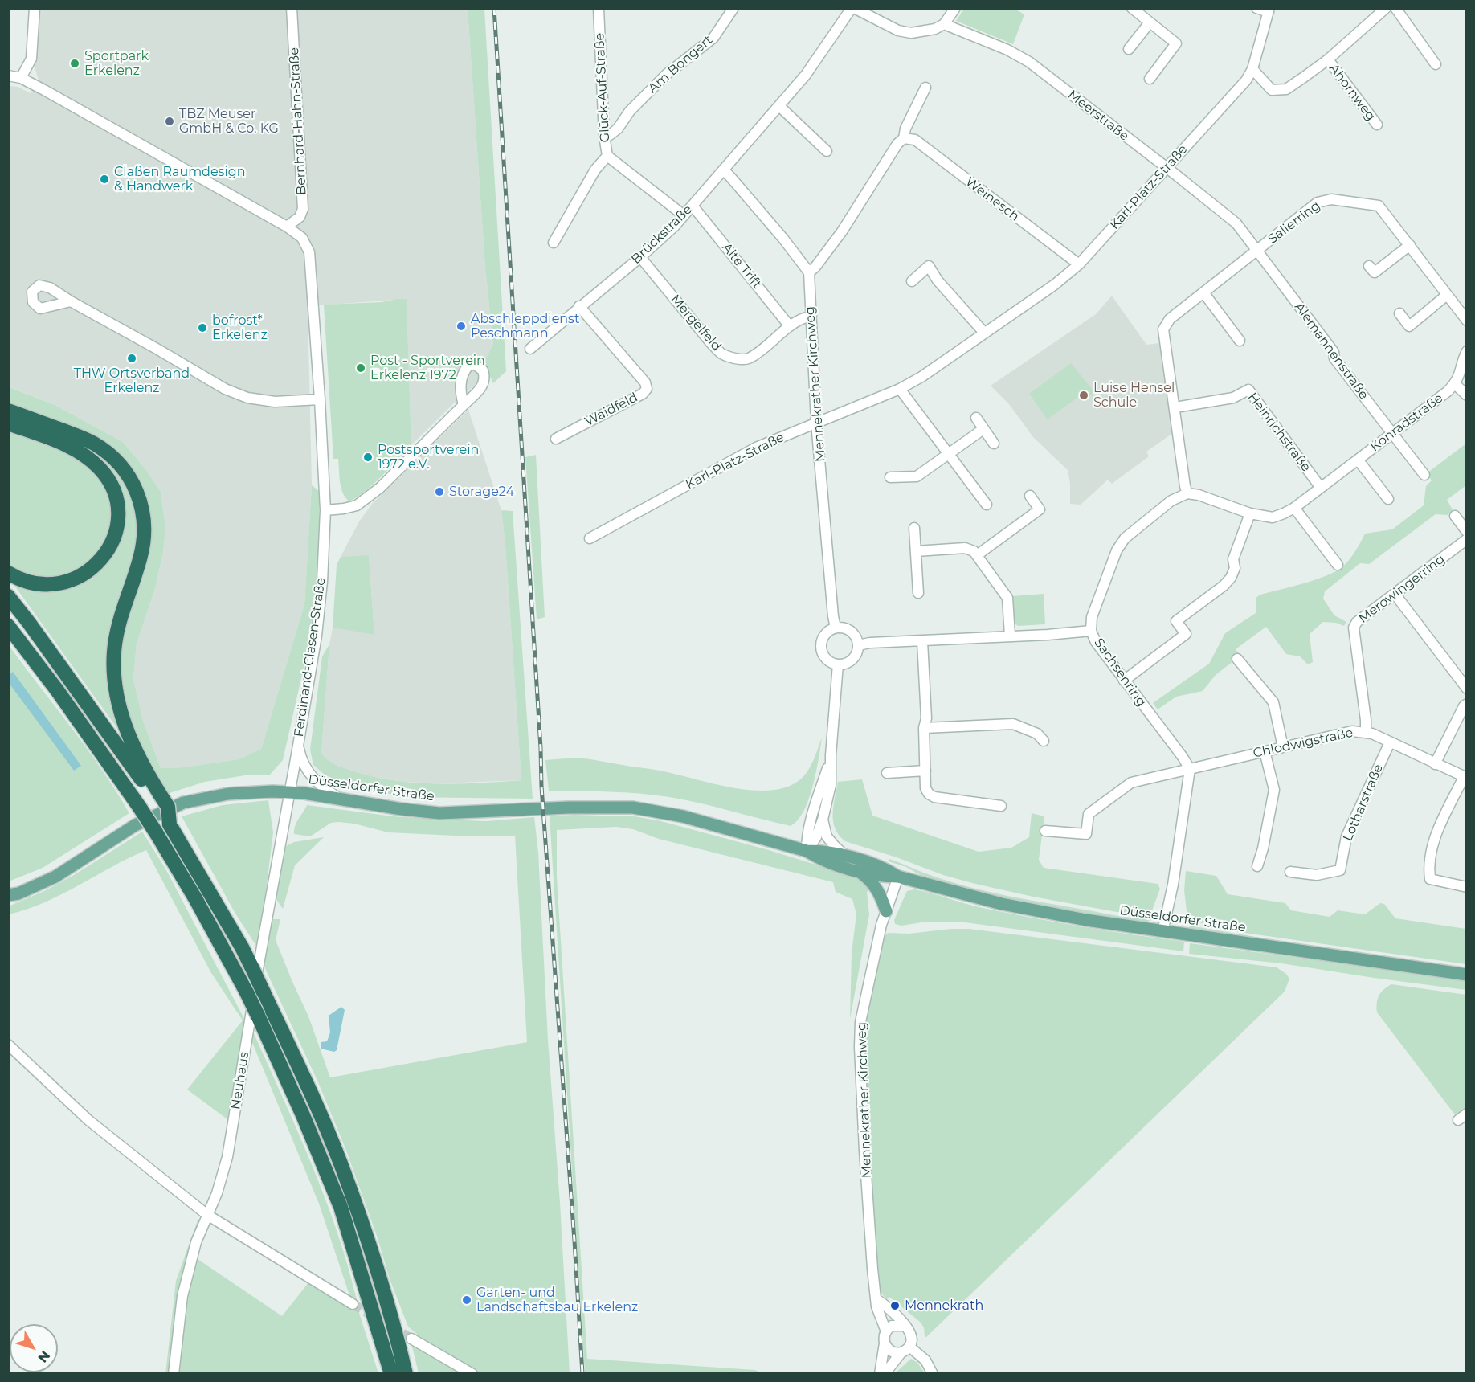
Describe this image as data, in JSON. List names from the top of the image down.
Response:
{
  "streets": {
    "main road": ["Düsseldorfer Straße"],
    "street": [
      "Am Bongert",
      "Glück-Auf-Straße",
      "Ahornweg",
      "Meerstraße",
      "Bernhard-Hahn-Straße",
      "Karl-Platz-Straße",
      "Weinesch",
      "Salierring",
      "Brückstraße",
      "Alte Trift",
      "Mergelfeld",
      "Alemannenstraße",
      "Mennekrather Kirchweg",
      "Waidfeld",
      "Konradstraße",
      "Heinrichstraße",
      "Merowingerring",
      "Ferdinand-Clasen-Straße",
      "Sachsenring",
      "Chlodwigstraße",
      "Lotharstraße",
      "Neuhaus"
    ]
  },
  "crossings": [
    ["Am Bongert", "Glück-Auf-Straße"],
    ["Glück-Auf-Straße", "Brückstraße"],
    ["Ahornweg", "Karl-Platz-Straße"],
    ["Meerstraße", "Karl-Platz-Straße"],
    ["Meerstraße", "Alemannenstraße"],
    ["Bernhard-Hahn-Straße", "Ferdinand-Clasen-Straße"],
    ["Karl-Platz-Straße", "Weinesch"],
    ["Karl-Platz-Straße", "Mennekrather Kirchweg"],
    ["Salierring", "Alemannenstraße"],
    ["Salierring", "Konradstraße"],
    ["Salierring", "Heinrichstraße"],
    ["Brückstraße", "Alte Trift"],
    ["Brückstraße", "Mergelfeld"],
    ["Brückstraße", "Waidfeld"],
    ["Alte Trift", "Mergelfeld"],
    ["Mergelfeld", "Mennekrather Kirchweg"],
    ["Alemannenstraße", "Konradstraße"],
    ["Mennekrather Kirchweg", "Sachsenring"],
    ["Mennekrather Kirchweg", "Düsseldorfer Straße"],
    ["Konradstraße", "Heinrichstraße"],
    ["Merowingerring", "Chlodwigstraße"],
    ["Ferdinand-Clasen-Straße", "Düsseldorfer Straße"],
    ["Ferdinand-Clasen-Straße", "Neuhaus"],
    ["Sachsenring", "Chlodwigstraße"],
    ["Chlodwigstraße", "Lotharstraße"]
  ],
  "places": [
    "Sportpark Erkelenz",
    "TBZ Meuser GmbH & Co. KG",
    "Claßen Raumdesign & Handwerk",
    "Abschleppdienst Peschmann",
    "bofrost* Erkelenz",
    "THW Ortsverband Erkelenz",
    "Post - Sportverein Erkelenz 1972",
    "Luise Hensel Schule",
    "Postsportverein 1972 e.V.",
    "Storage24",
    "Garten- und Landschaftsbau Erkelenz",
    "Mennekrath"
  ],
  "north": "bottom right"
}
